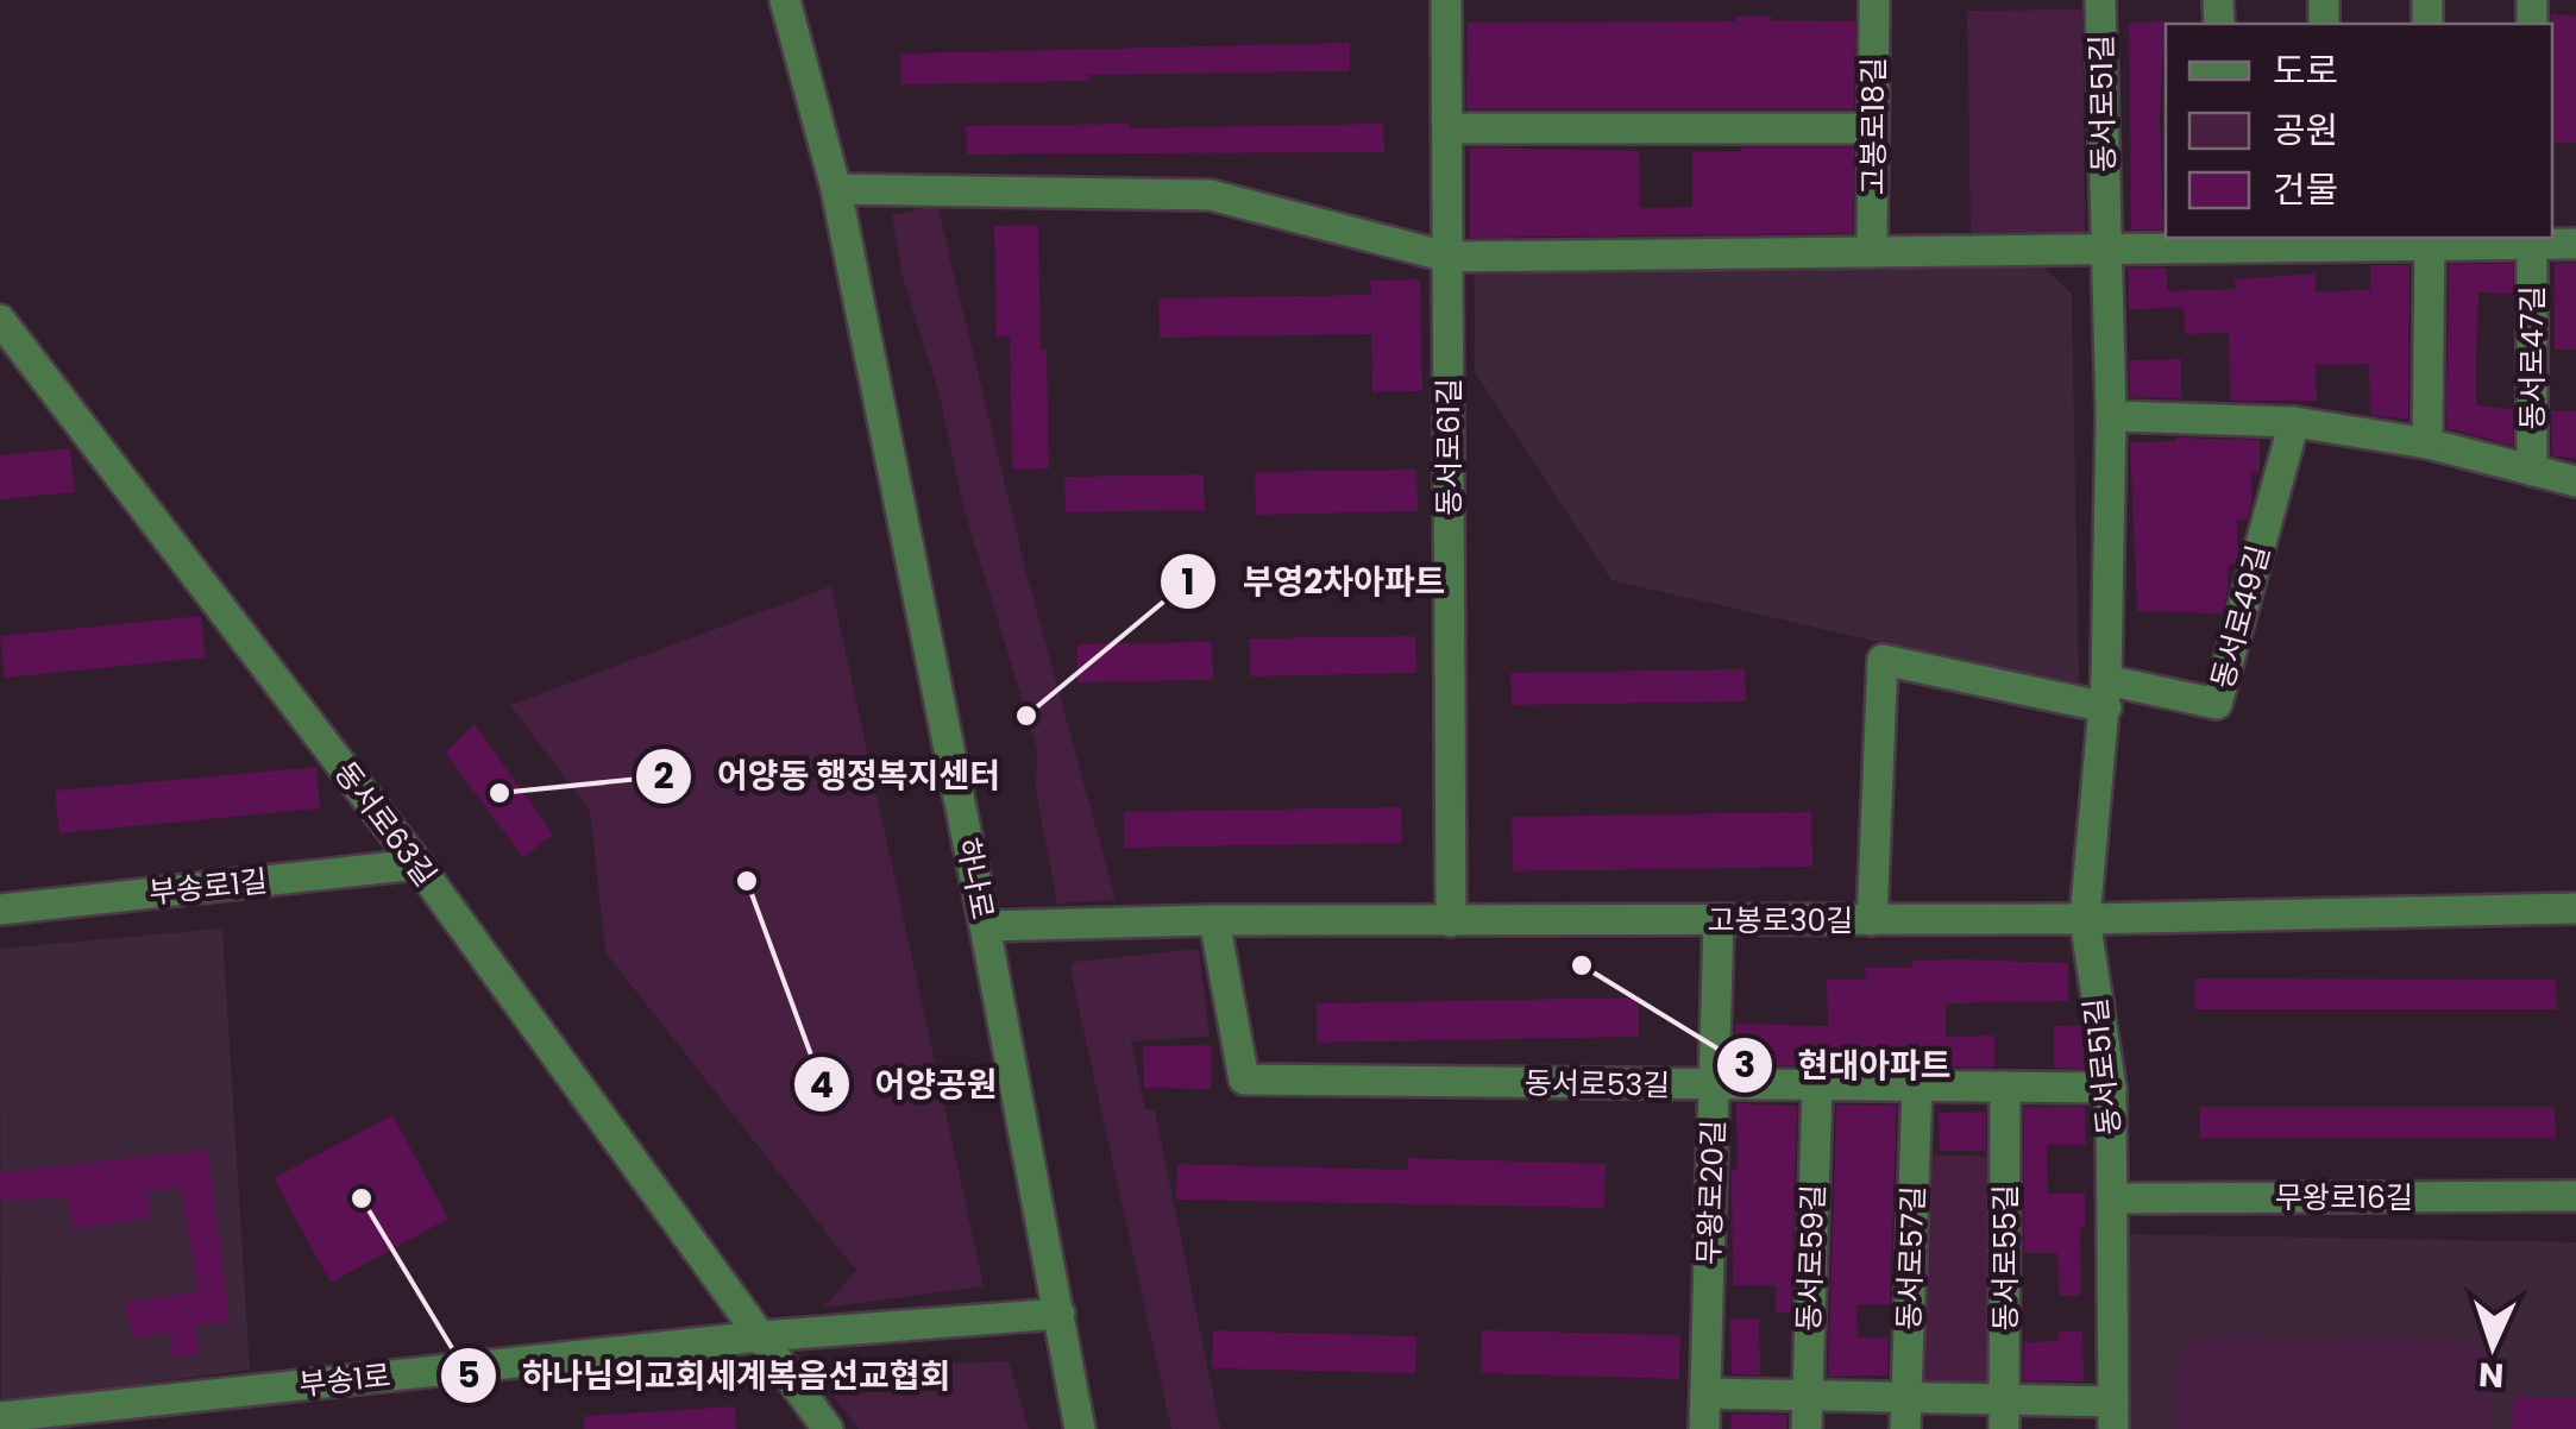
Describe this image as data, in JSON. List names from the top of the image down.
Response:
{
  "streets": {
    "street": [
      "동서로51길",
      "고봉로18길",
      "동서로47길",
      "동서로61길",
      "동서로49길",
      "동서로63길",
      "하나로",
      "부송로1길",
      "고봉로30길",
      "동서로53길",
      "무왕로20길",
      "무왕로16길",
      "동서로59길",
      "동서로57길",
      "동서로55길",
      "부송1로"
    ]
  },
  "crossings": [
    ["동서로51길", "동서로47길"],
    ["동서로51길", "동서로49길"],
    ["동서로51길", "고봉로30길"],
    ["동서로51길", "동서로53길"],
    ["동서로51길", "무왕로16길"],
    ["동서로61길", "고봉로30길"],
    ["동서로63길", "부송로1길"],
    ["동서로63길", "부송1로"],
    ["하나로", "고봉로30길"],
    ["하나로", "부송1로"],
    ["고봉로30길", "동서로53길"],
    ["고봉로30길", "무왕로20길"],
    ["동서로53길", "무왕로20길"],
    ["동서로53길", "동서로59길"],
    ["동서로53길", "동서로57길"],
    ["동서로53길", "동서로55길"]
  ],
  "places": [
    "부영2차아파트",
    "어양동 행정복지센터",
    "어양공원",
    "현대아파트",
    "하나님의교회세계복음선교협회"
  ],
  "legend": ["도로", "공원", "건물"],
  "north": "bottom"
}
